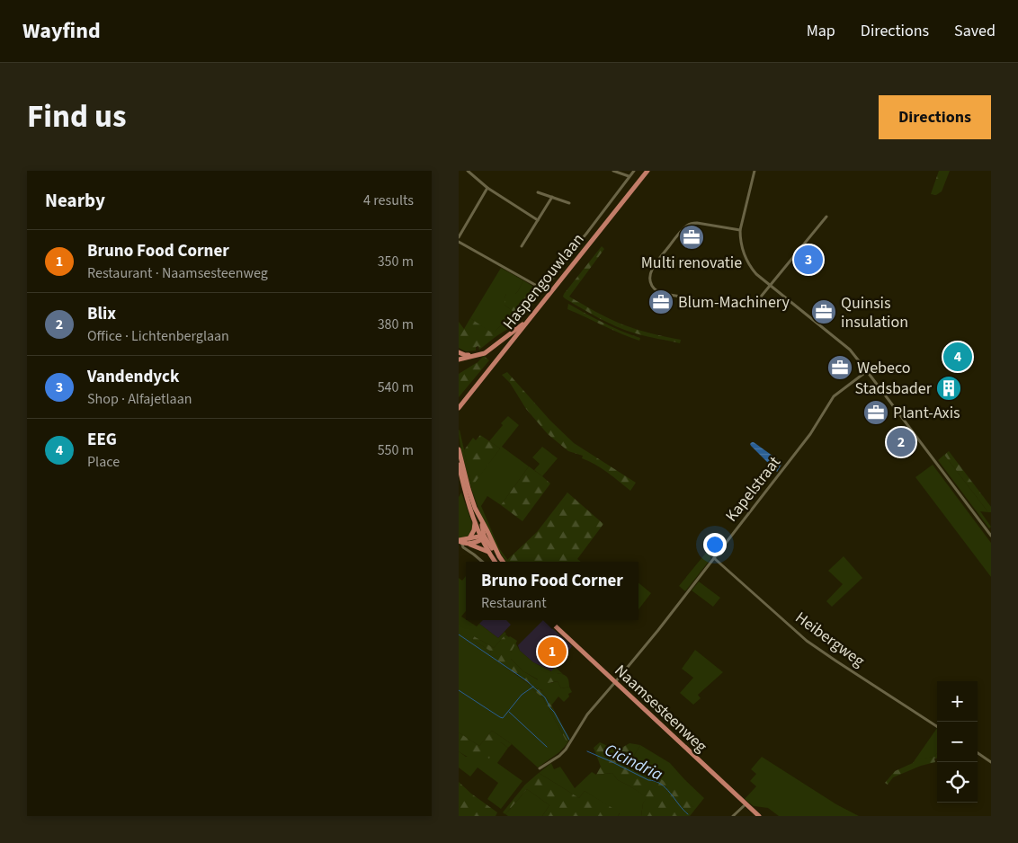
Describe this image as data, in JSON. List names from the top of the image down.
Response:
{
  "streets": {
    "main road": ["Haspengouwlaan", "Naamsesteenweg"],
    "street": ["Kapelstraat", "Heibergweg"]
  },
  "crossings": [
    ["Kapelstraat", "Heibergweg"],
    ["Kapelstraat", "Naamsesteenweg"]
  ],
  "water": ["Cicindria"],
  "places": {
    "office": [
      "Multi renovatie",
      "Blum-Machinery",
      "Quinsis insulation",
      "Webeco",
      "Plant-Axis"
    ],
    "building": ["Stadsbader"]
  },
  "page": {
    "header": "Wayfind",
    "nav": ["Map", "Directions", "Saved"],
    "title": "Find us",
    "buttons": "Directions",
    "heading": ["Nearby", "4 results"],
    "list": [
      {
        "mark": "1",
        "name": "Bruno Food Corner",
        "note": "Restaurant · Naamsesteenweg",
        "value": "350 m"
      },
      {
        "mark": "2",
        "name": "Blix",
        "note": "Office · Lichtenberglaan",
        "value": "380 m"
      },
      {
        "mark": "3",
        "name": "Vandendyck",
        "note": "Shop · Alfajetlaan",
        "value": "540 m"
      },
      {
        "mark": "4",
        "name": "EEG",
        "note": "Place",
        "value": "550 m"
      }
    ],
    "pins": [
      "3",
      "4",
      "2",
      "1"
    ],
    "popup": ["Bruno Food Corner", "Restaurant"],
    "map_buttons": ["+", "−"]
  }
}
